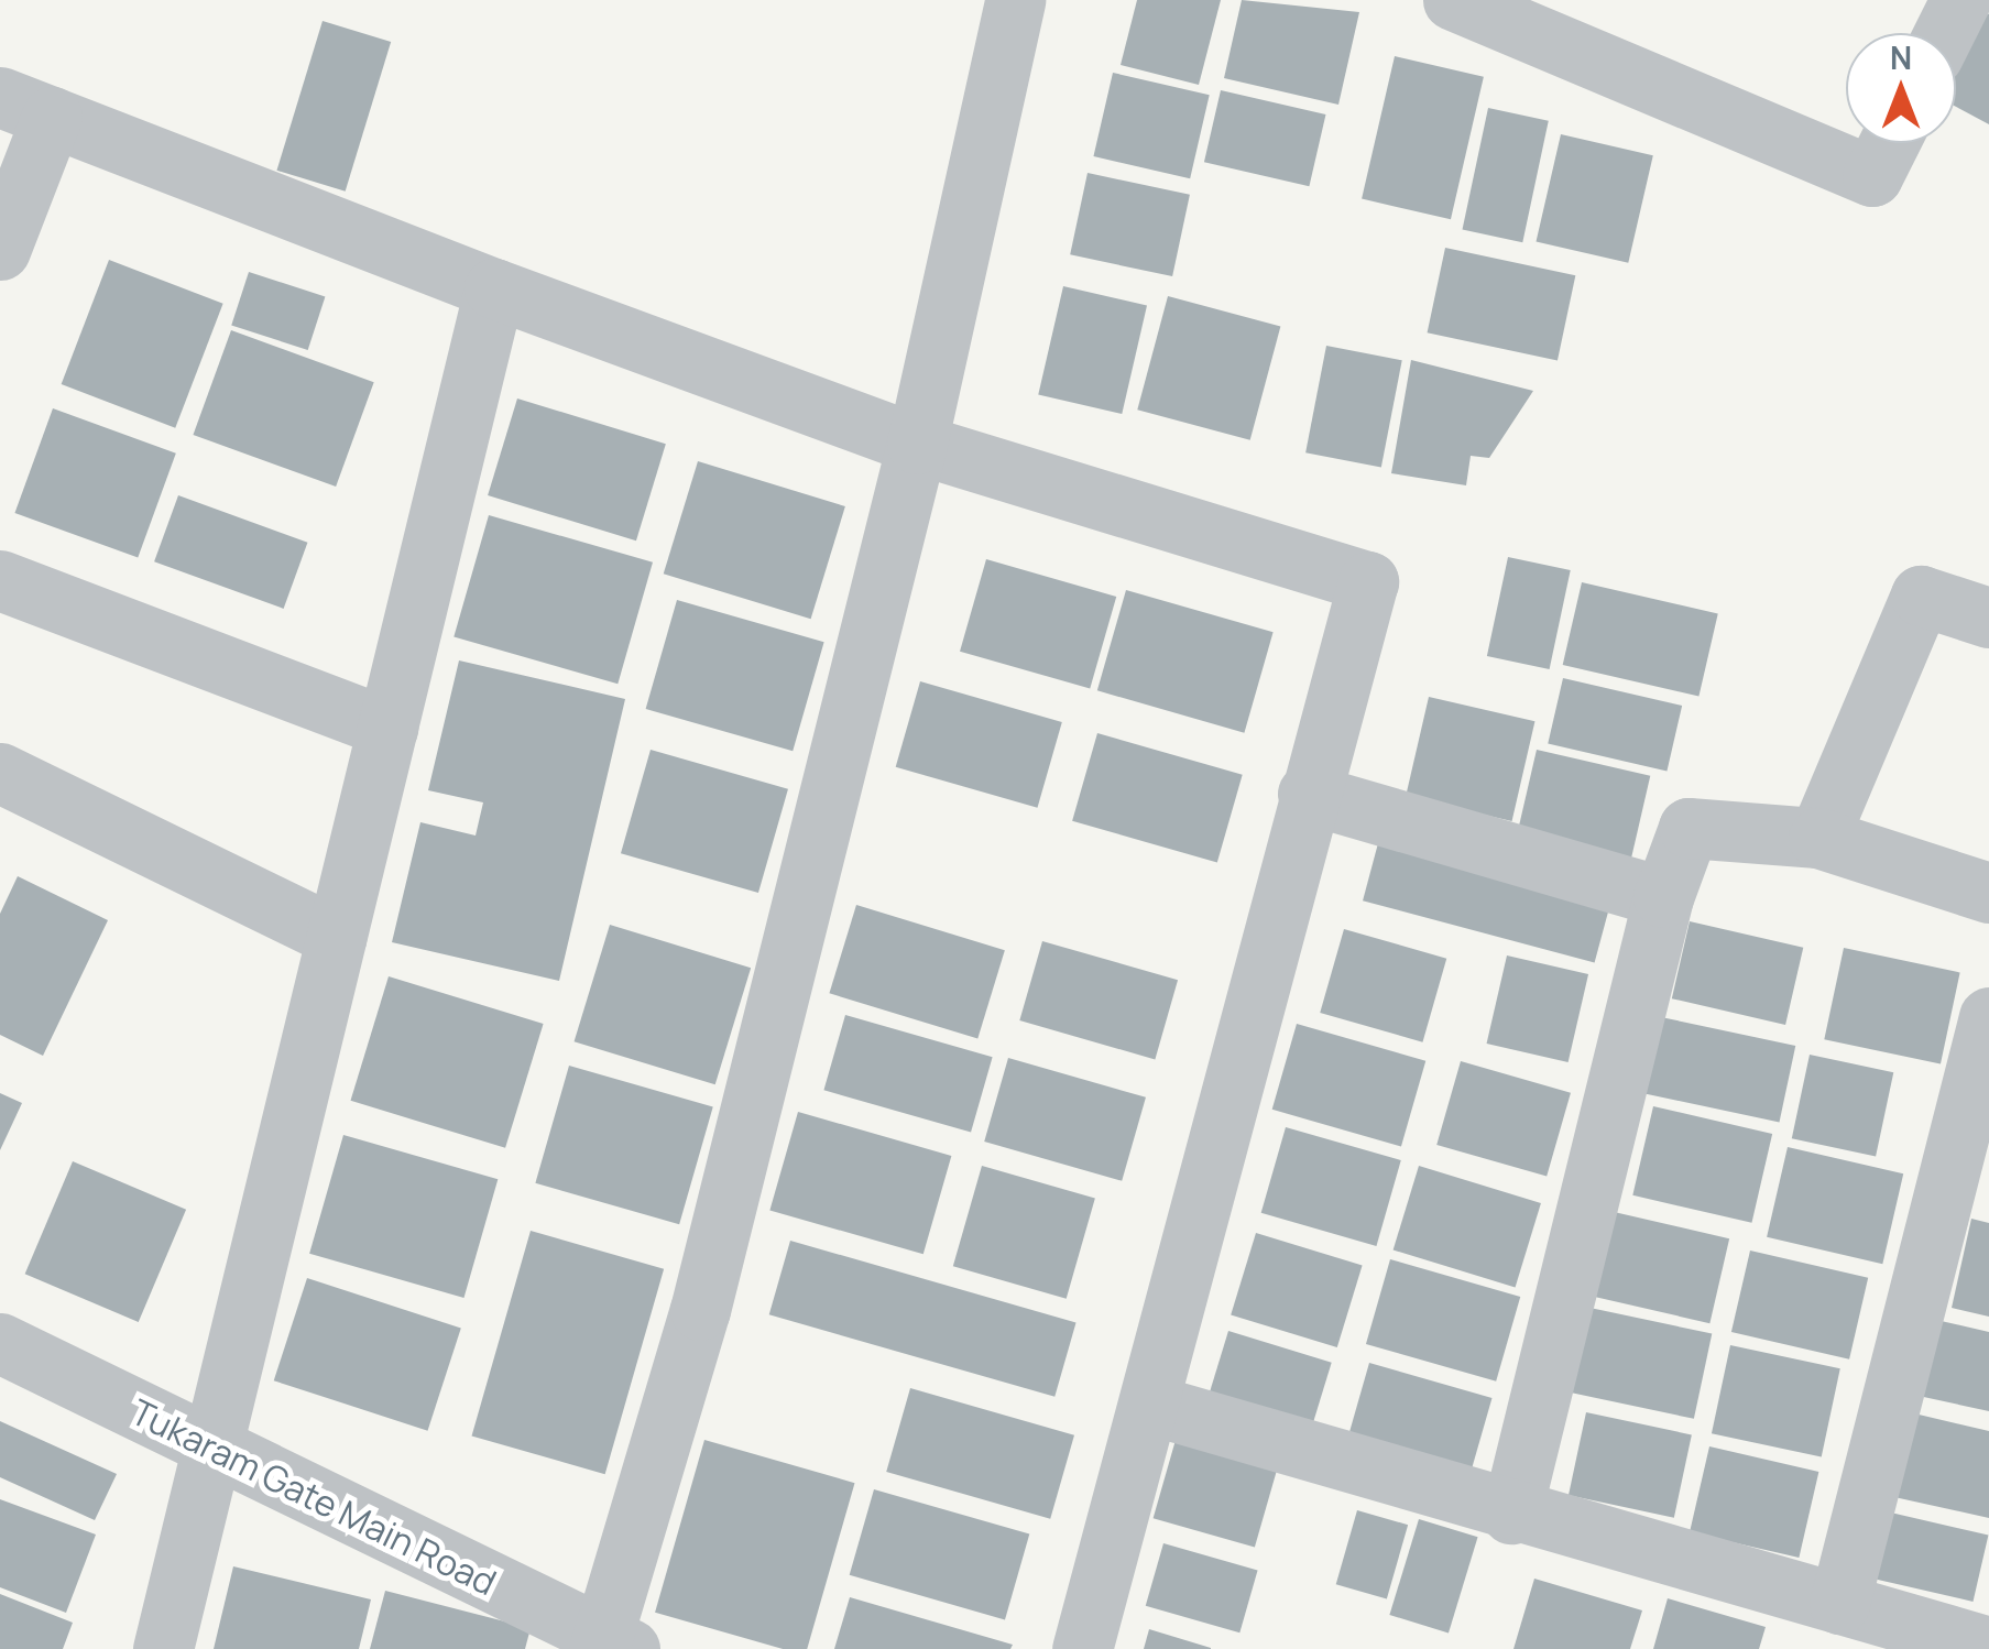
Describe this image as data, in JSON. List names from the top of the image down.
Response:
{
  "streets": {
    "street": ["Tukaram Gate Main Road"]
  },
  "north": "top"
}
